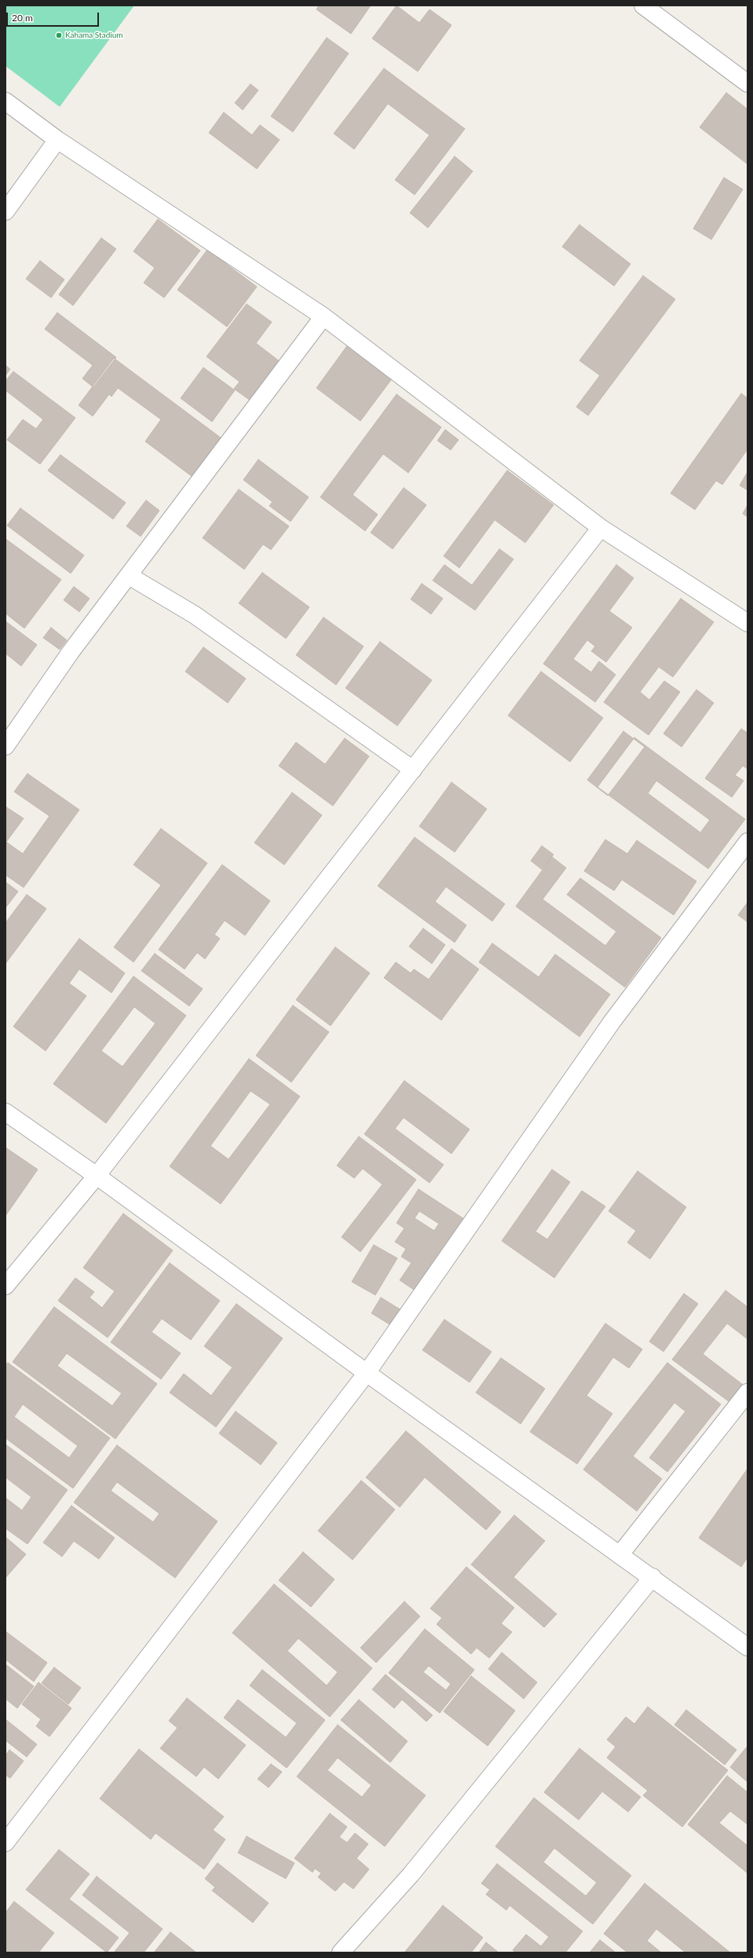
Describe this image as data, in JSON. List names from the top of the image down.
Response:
{
  "places": ["Kahama Stadium"],
  "scale_bar": "20 m"
}
